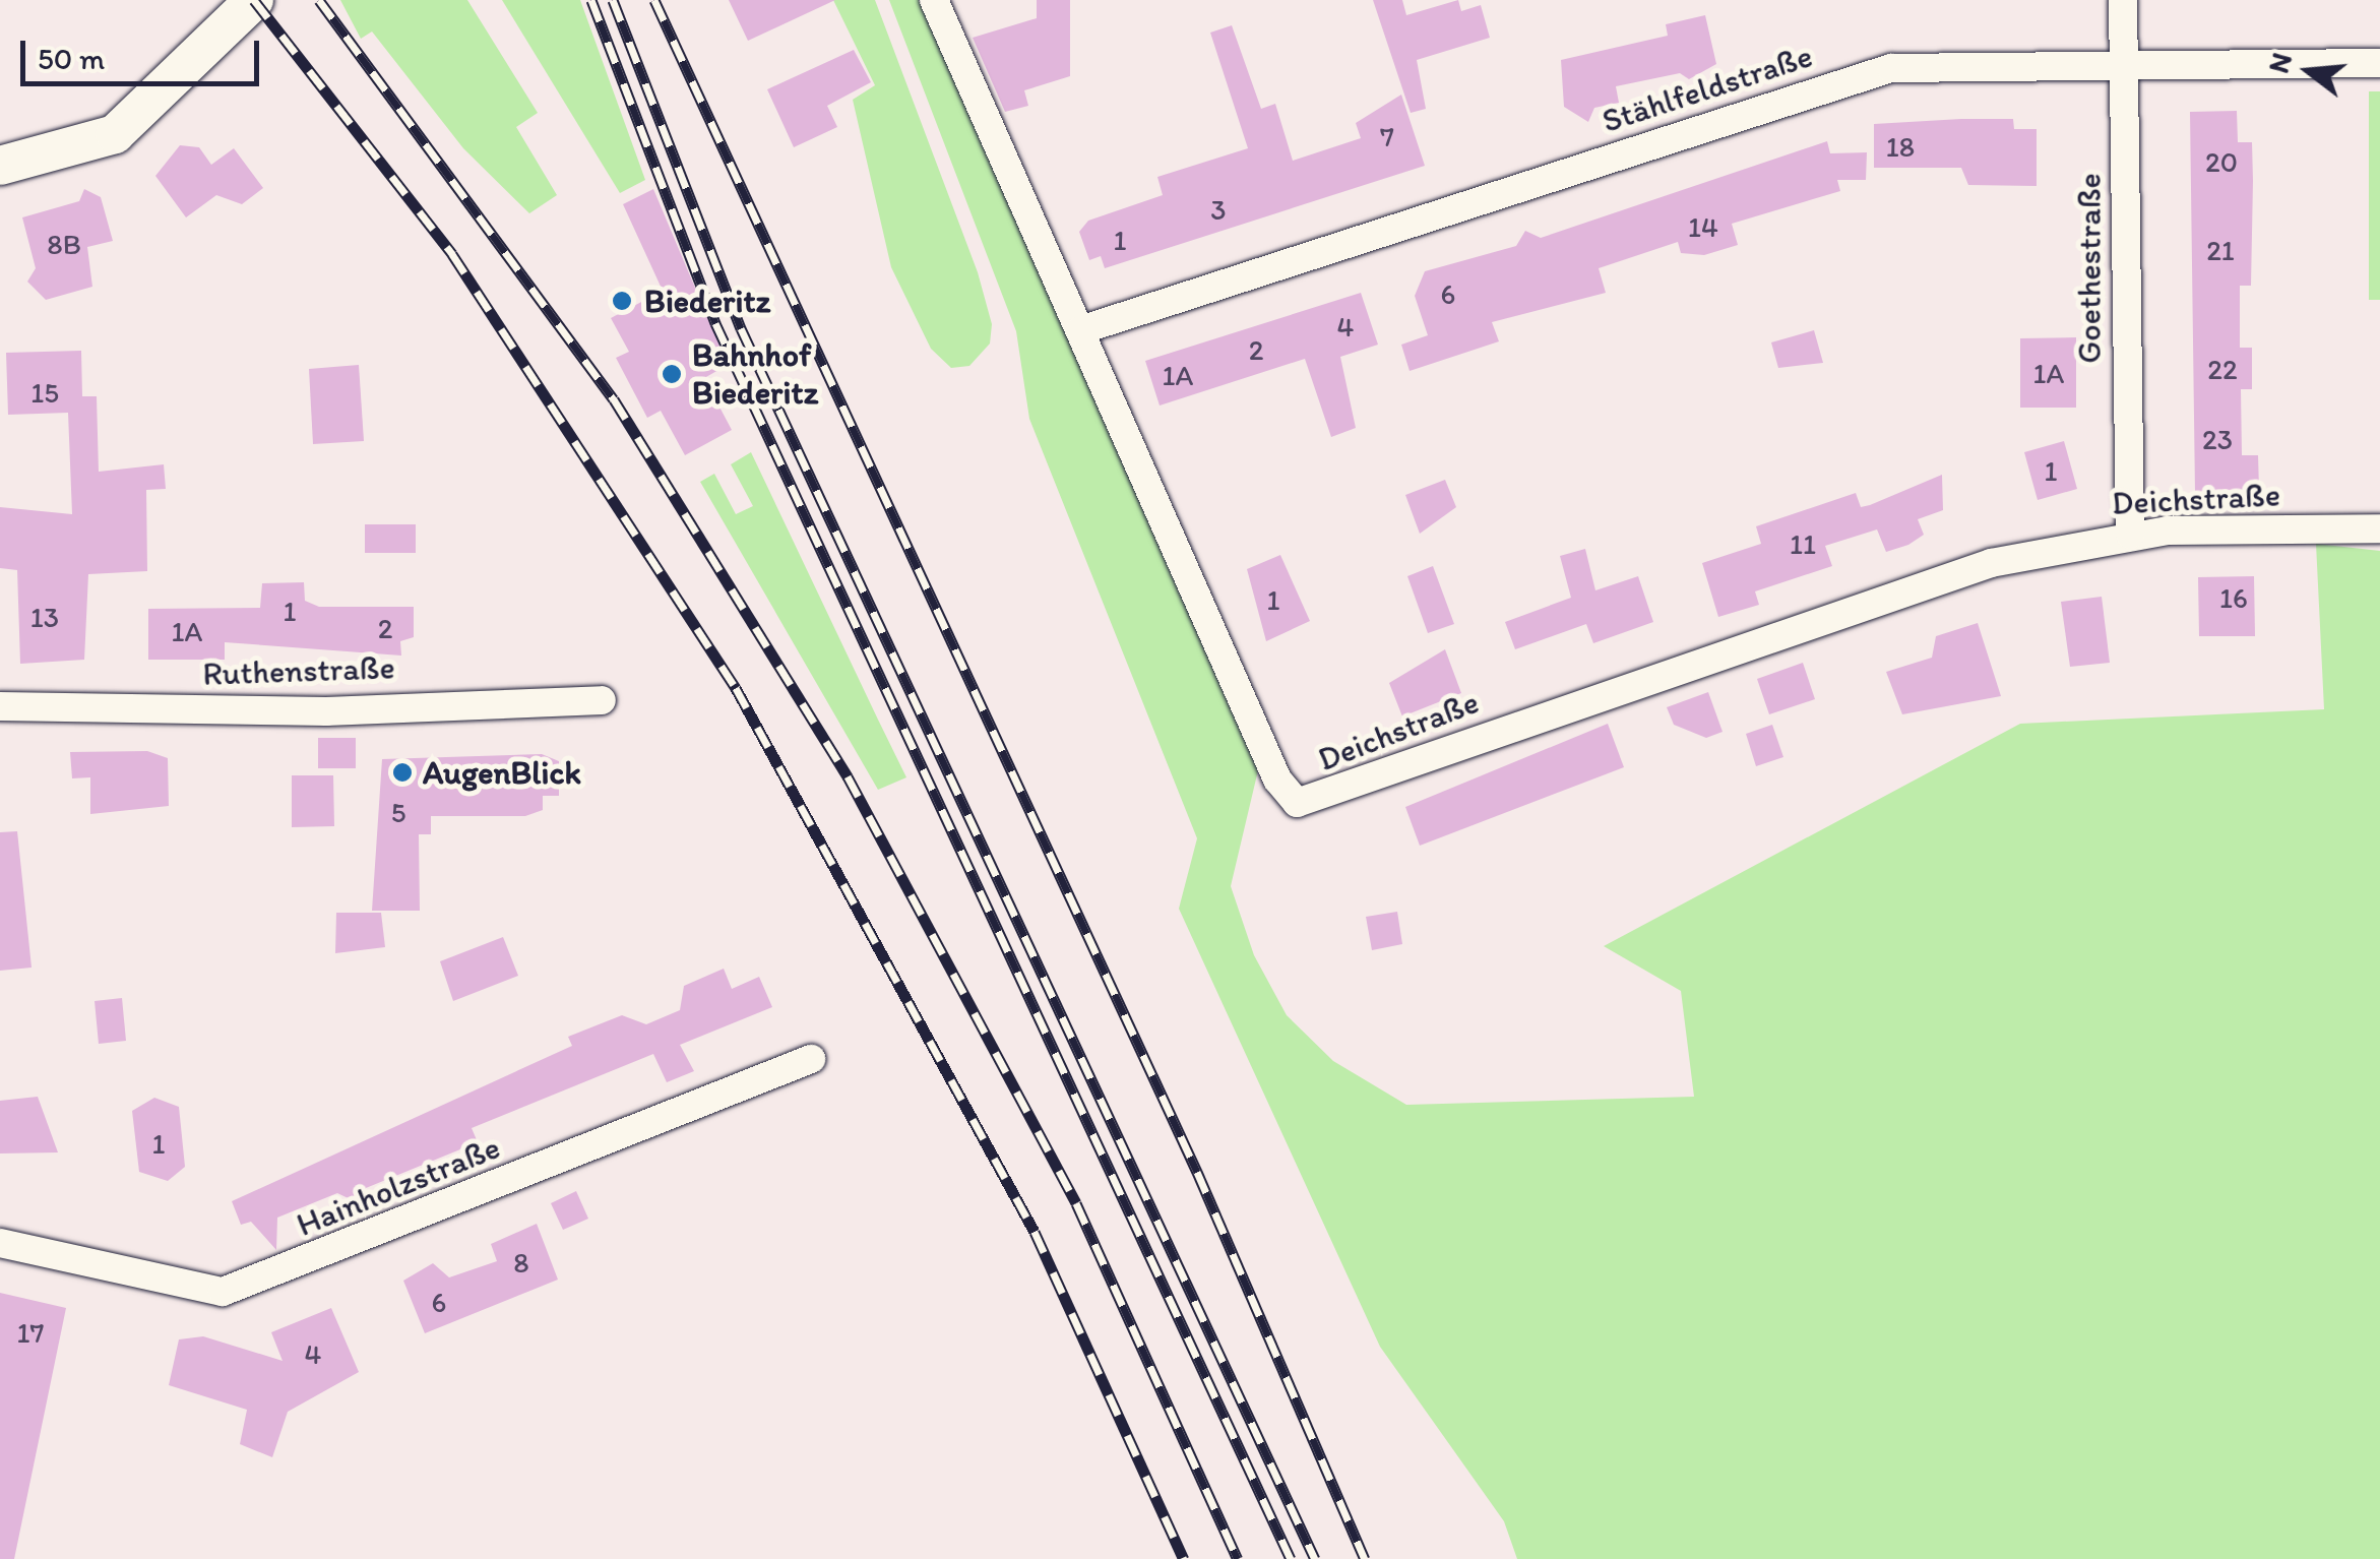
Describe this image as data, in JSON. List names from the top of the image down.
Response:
{
  "streets": {
    "street": [
      "Stählfeldstraße",
      "Goethestraße",
      "Deichstraße",
      "Ruthenstraße",
      "Hainholzstraße"
    ]
  },
  "crossings": [
    ["Stählfeldstraße", "Goethestraße"],
    ["Stählfeldstraße", "Deichstraße"],
    ["Goethestraße", "Deichstraße"]
  ],
  "places": ["Biederitz", "Bahnhof Biederitz", "AugenBlick"],
  "house_numbers": [
    "7",
    "18",
    "20",
    "3",
    "14",
    "1",
    "8B",
    "21",
    "6",
    "4",
    "2",
    "22",
    "1A",
    "1A",
    "15",
    "23",
    "1",
    "11",
    "16",
    "1",
    "1",
    "13",
    "2",
    "1A",
    "5",
    "1",
    "8",
    "6",
    "17",
    "4"
  ],
  "scale_bar": "50 m",
  "north": "left"
}
